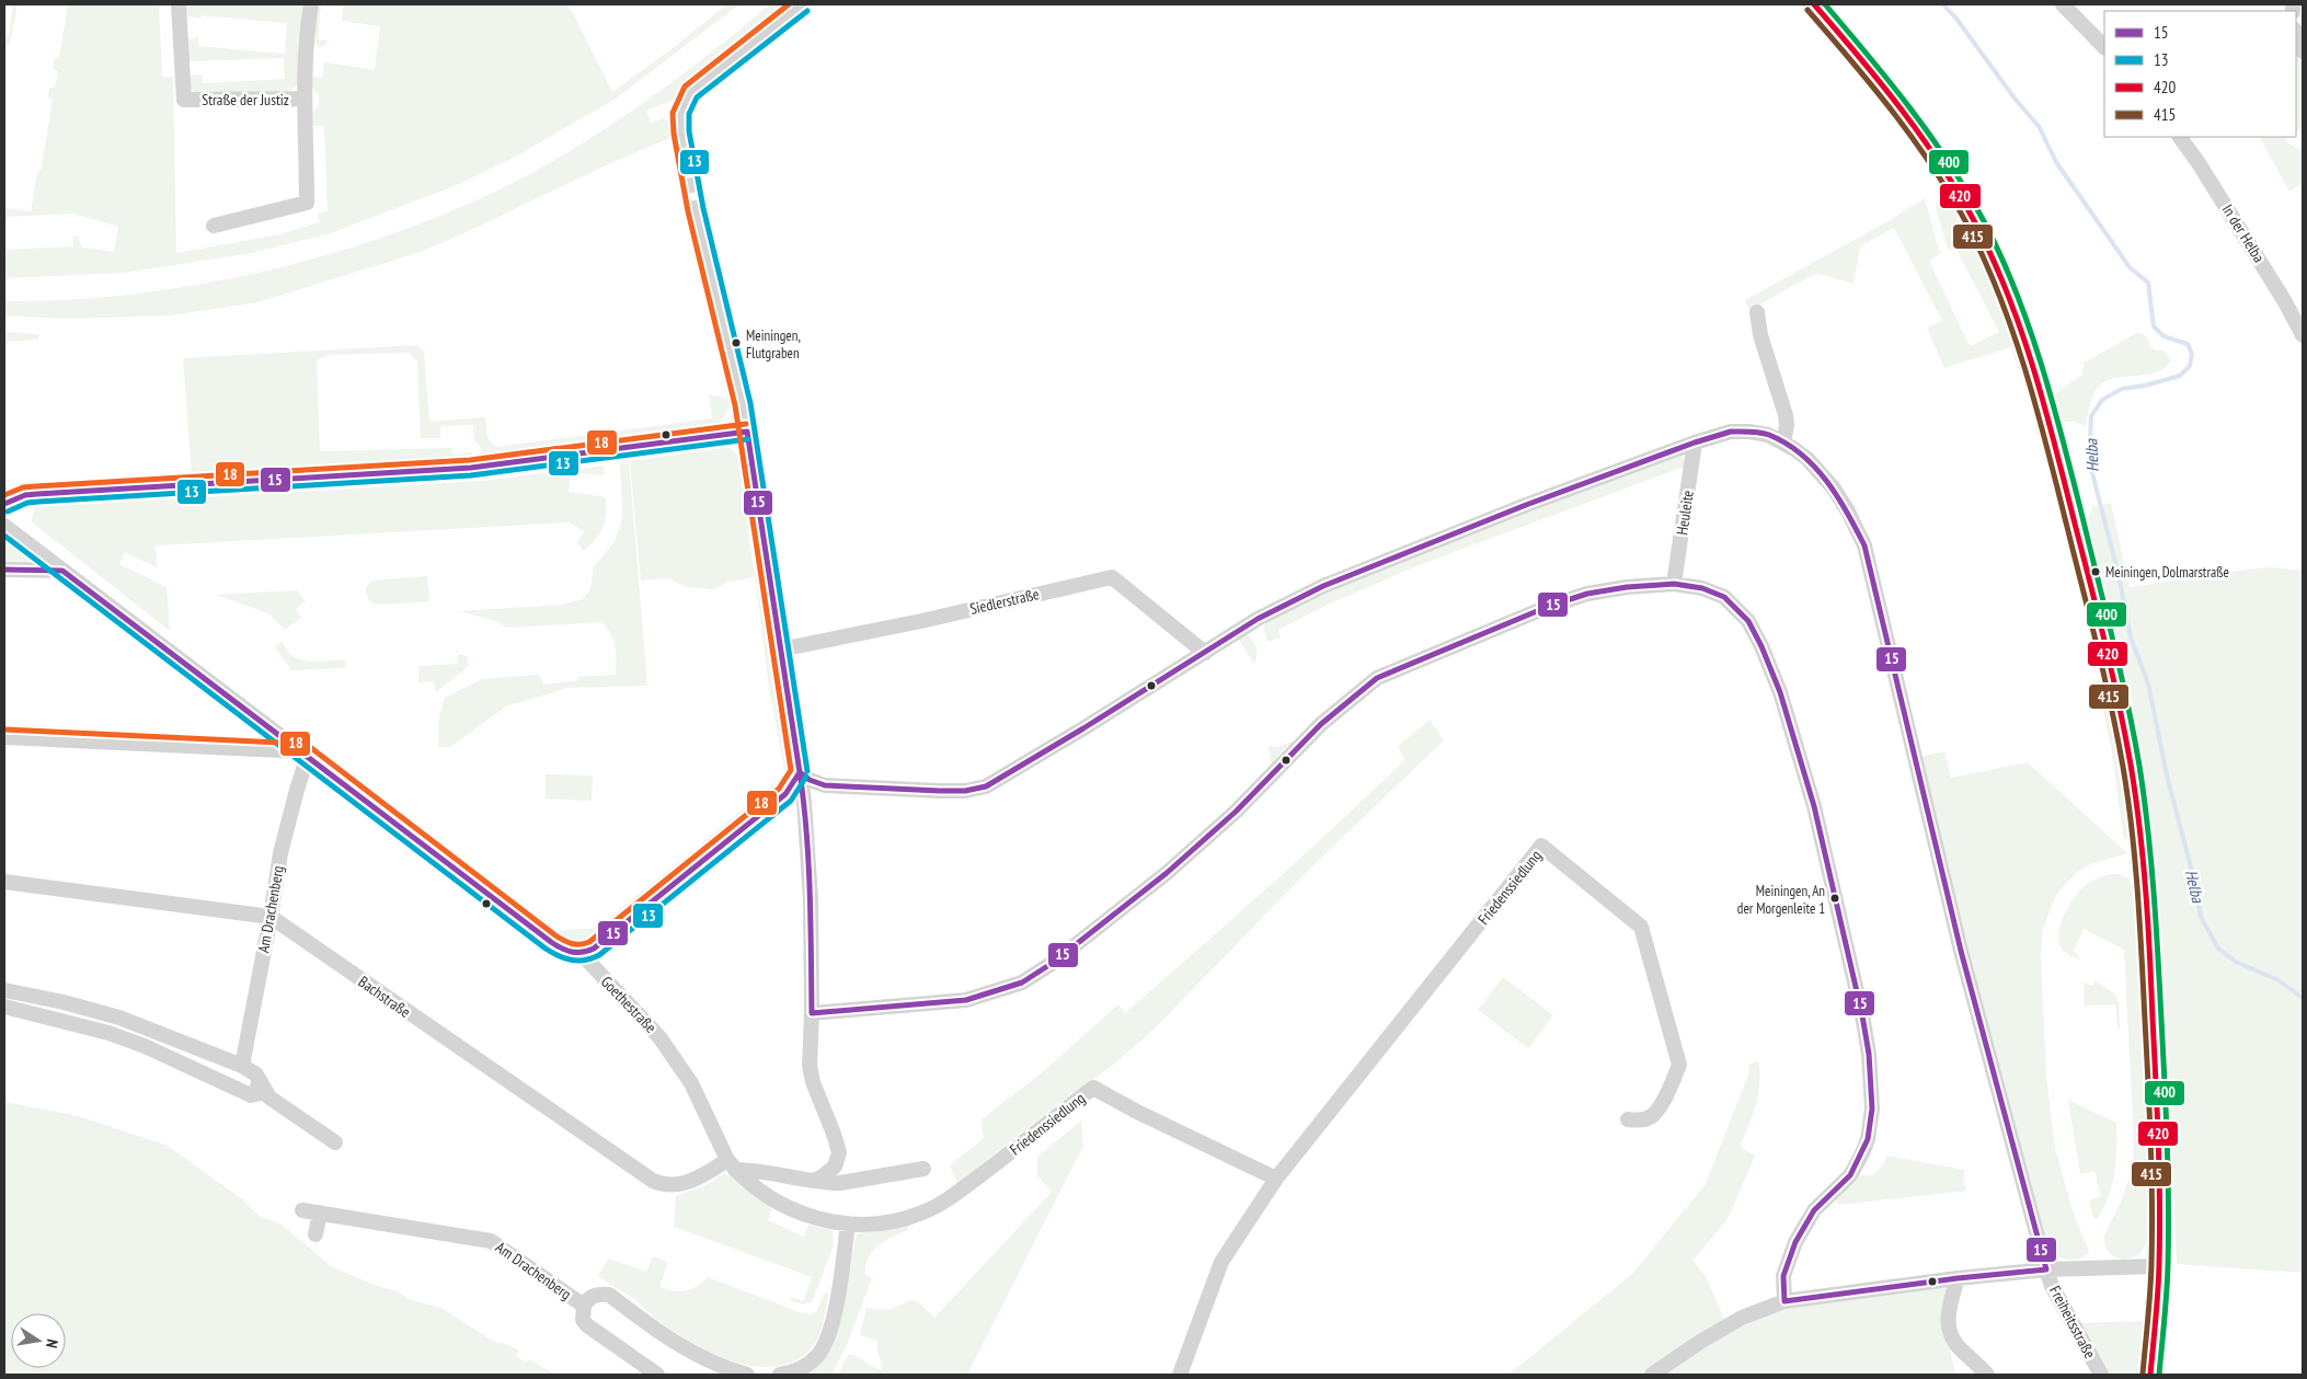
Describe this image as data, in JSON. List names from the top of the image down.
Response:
{
  "streets": {
    "street": [
      "Straße der Justiz",
      "In der Helba",
      "Heuleite",
      "Siedlerstraße",
      "Friedenssiedlung",
      "Am Drachenberg",
      "Bachstraße",
      "Goethestraße",
      "Freiheitsstraße"
    ]
  },
  "crossings": [
    ["Heuleite", "Freiheitsstraße"],
    ["Siedlerstraße", "Freiheitsstraße"],
    ["Friedenssiedlung", "Goethestraße"],
    ["Am Drachenberg", "Bachstraße"],
    ["Am Drachenberg", "Goethestraße"],
    ["Bachstraße", "Goethestraße"]
  ],
  "water": ["Helba"],
  "places": ["Meiningen, Flutgraben", "Meiningen, Dolmarstraße", "Meiningen, An der Morgenleite 1"],
  "lines": [
    "transit line 420",
    "transit line 18",
    "transit line 400",
    "transit line 415",
    "transit line 13",
    "transit line 15"
  ],
  "legend": [
    "15",
    "13",
    "420",
    "415"
  ],
  "north": "right"
}
